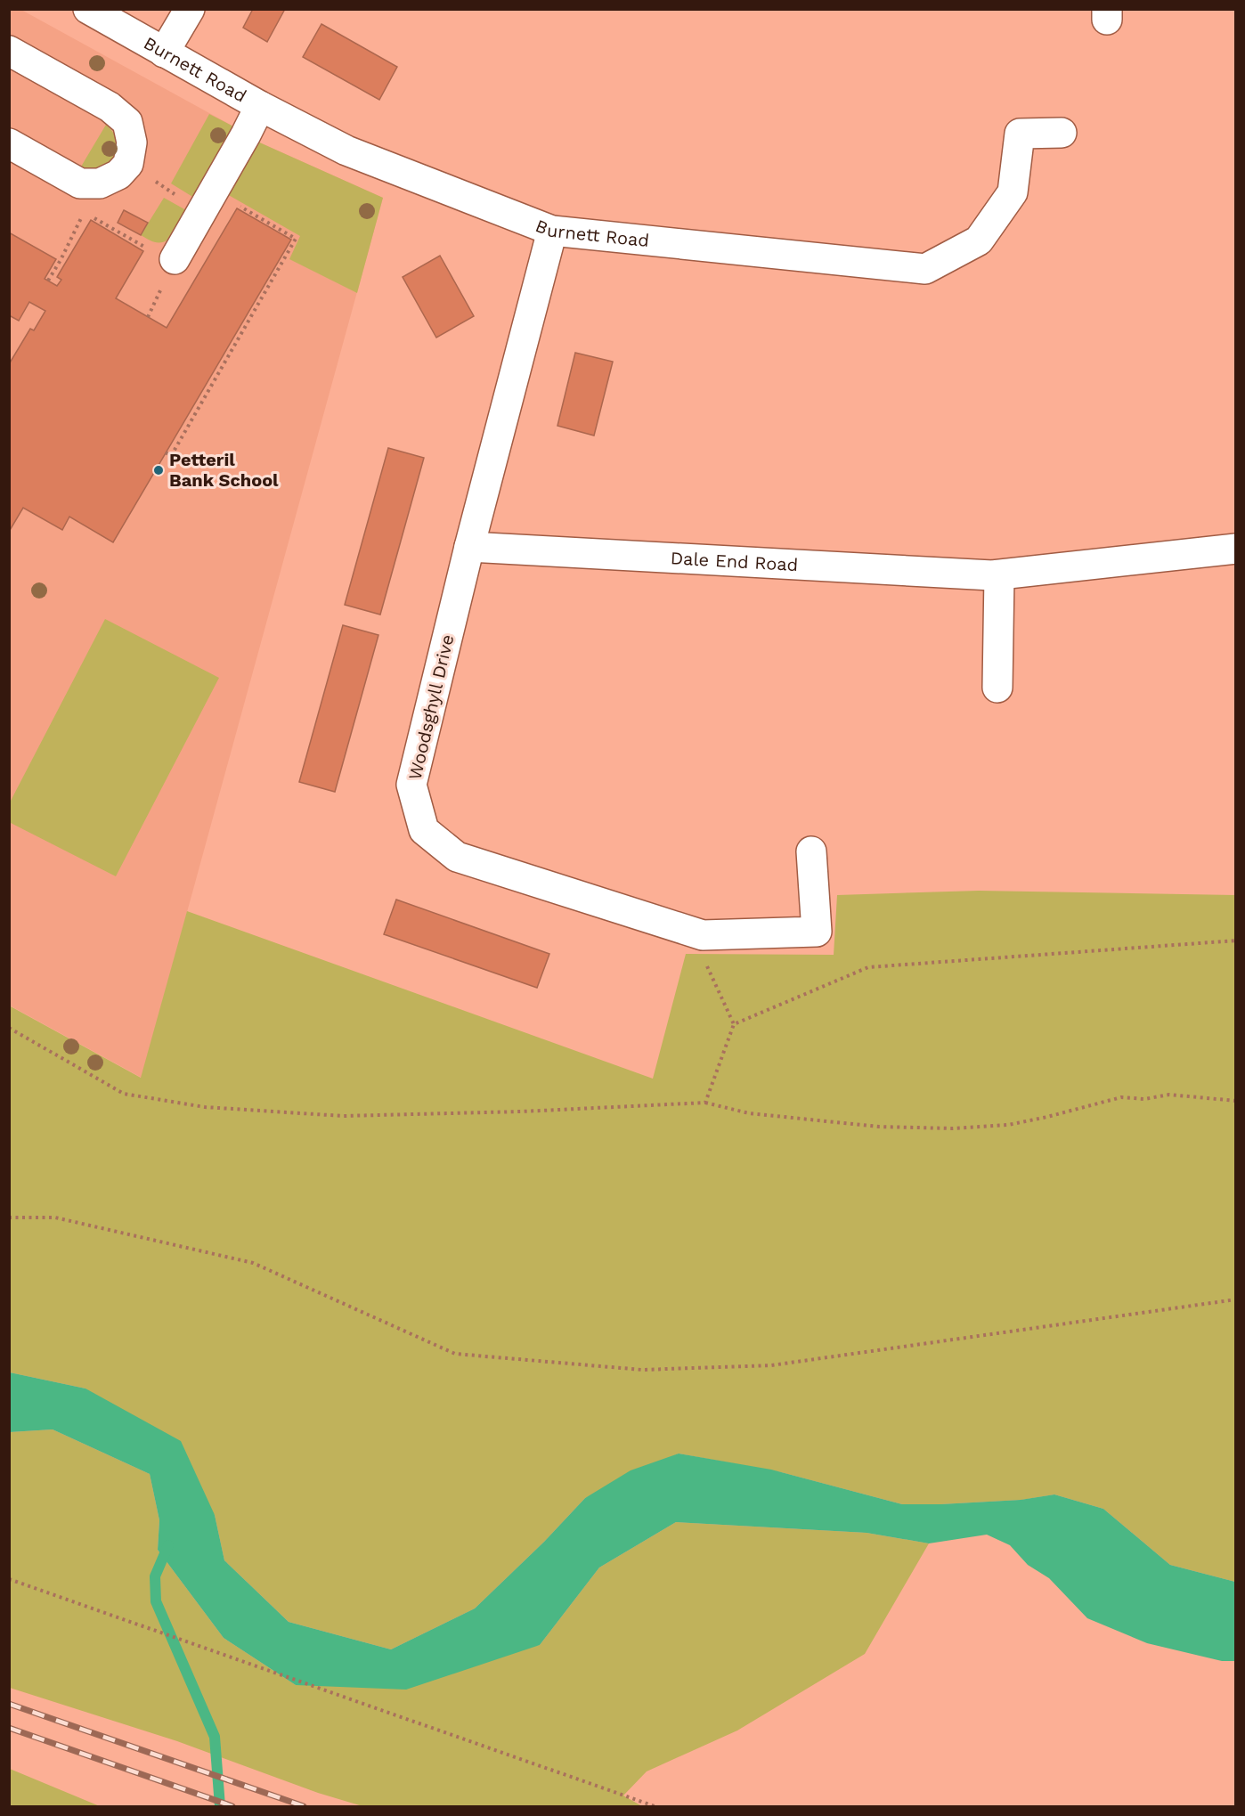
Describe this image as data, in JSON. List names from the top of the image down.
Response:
{
  "streets": {
    "street": ["Burnett Road", "Dale End Road", "Woodsghyll Drive"]
  },
  "crossings": [
    ["Burnett Road", "Woodsghyll Drive"],
    ["Dale End Road", "Woodsghyll Drive"]
  ],
  "places": ["Petteril Bank School"]
}
